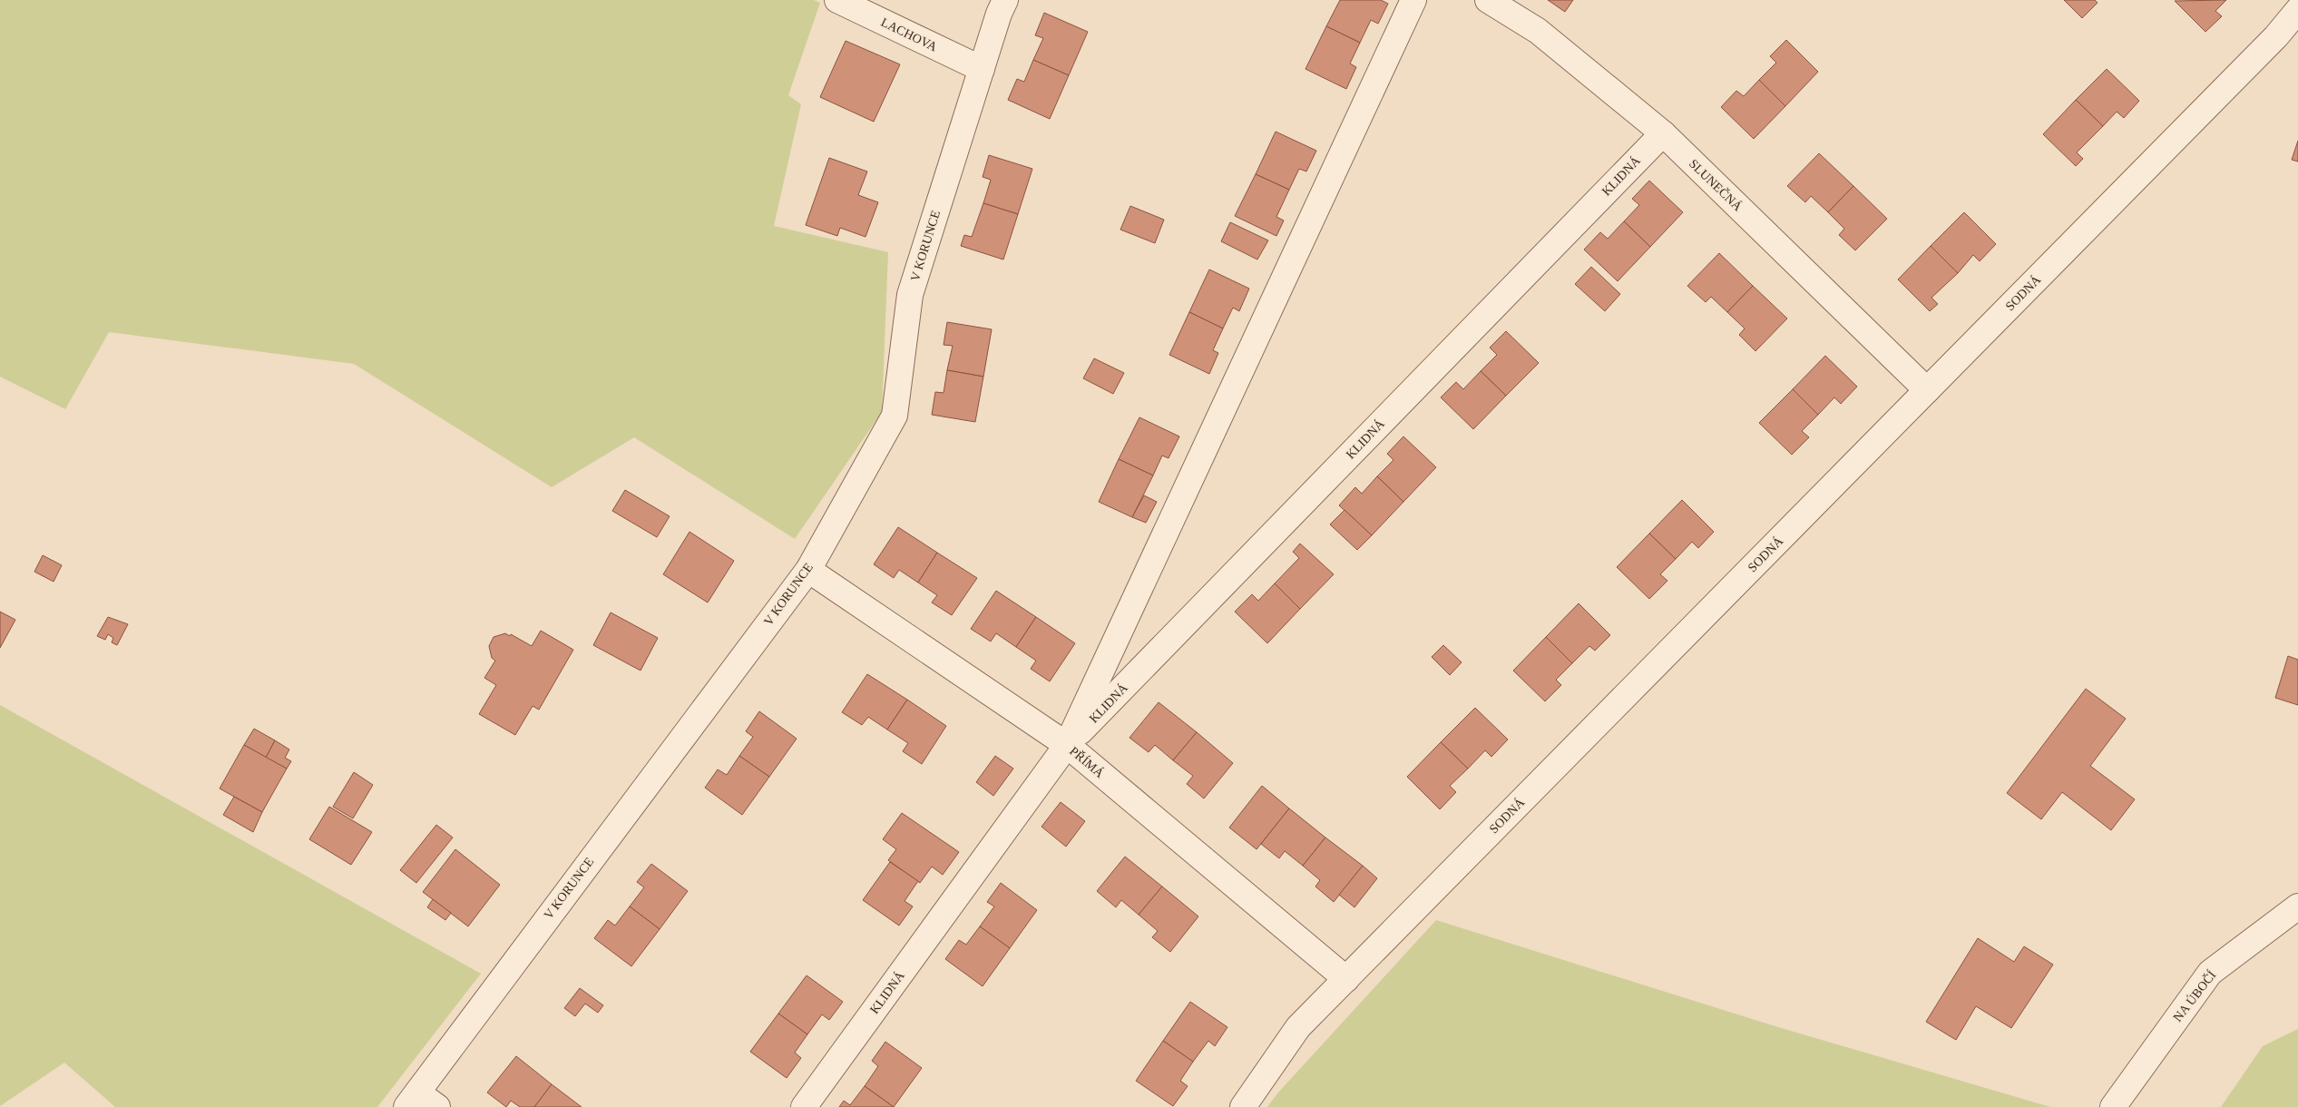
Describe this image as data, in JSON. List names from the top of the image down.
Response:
{
  "streets": {
    "street": [
      "LACHOVA",
      "KLIDNÁ",
      "SLUNEČNÁ",
      "V KORUNCE",
      "SODNÁ",
      "PŘÍMÁ",
      "NA ÚBOČÍ"
    ]
  },
  "crossings": [
    ["LACHOVA", "V KORUNCE"],
    ["KLIDNÁ", "SLUNEČNÁ"],
    ["KLIDNÁ", "PŘÍMÁ"],
    ["SLUNEČNÁ", "SODNÁ"],
    ["V KORUNCE", "PŘÍMÁ"],
    ["SODNÁ", "PŘÍMÁ"]
  ]
}
